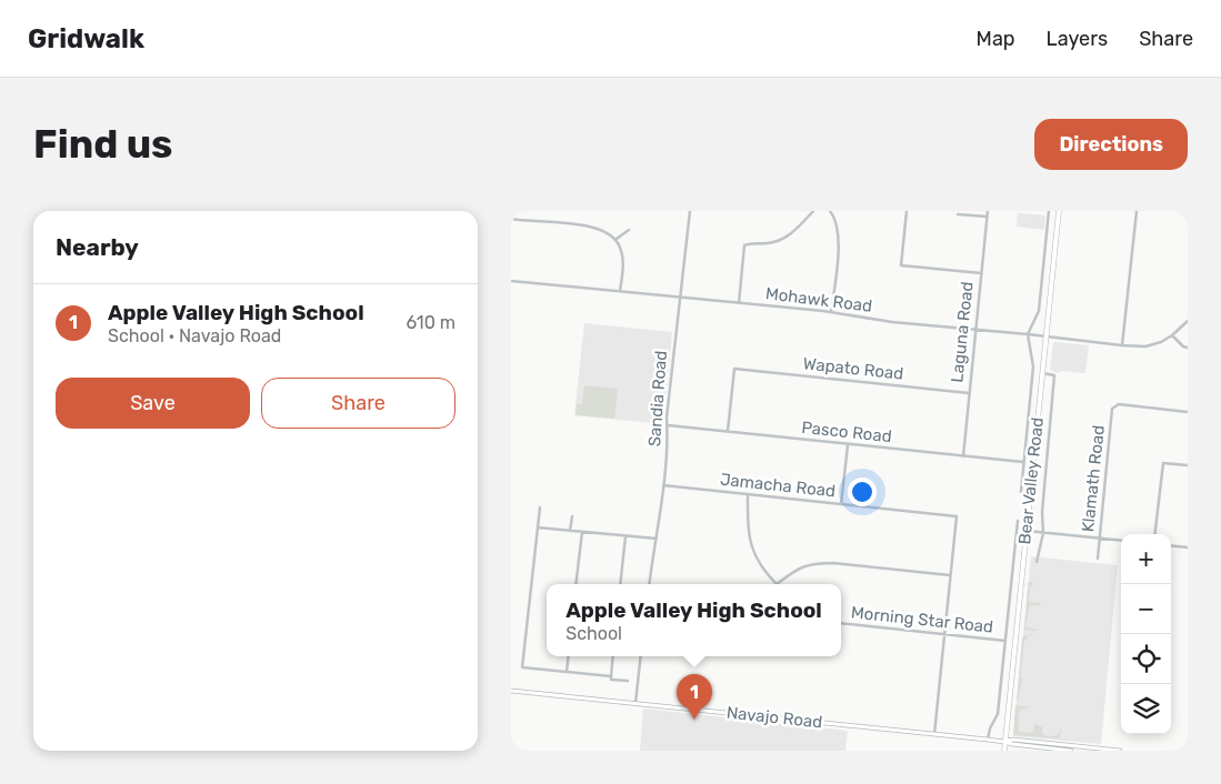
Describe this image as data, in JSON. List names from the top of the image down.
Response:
{
  "streets": {
    "main road": ["Bear Valley Road"],
    "street": [
      "Mohawk Road",
      "Laguna Road",
      "Wapato Road",
      "Sandia Road",
      "Pasco Road",
      "Klamath Road",
      "Jamacha Road",
      "Morning Star Road",
      "Navajo Road"
    ]
  },
  "crossings": [
    ["Mohawk Road", "Laguna Road"],
    ["Mohawk Road", "Sandia Road"],
    ["Mohawk Road", "Bear Valley Road"],
    ["Laguna Road", "Wapato Road"],
    ["Laguna Road", "Pasco Road"],
    ["Wapato Road", "Pasco Road"],
    ["Sandia Road", "Pasco Road"],
    ["Sandia Road", "Jamacha Road"],
    ["Bear Valley Road", "Navajo Road"]
  ],
  "page": {
    "header": "Gridwalk",
    "nav": ["Map", "Layers", "Share"],
    "buttons": [
      "Directions",
      ["Save", "Share"]
    ],
    "title": "Find us",
    "heading": "Nearby",
    "list": [
      {
        "mark": "1",
        "name": "Apple Valley High School",
        "note": "School · Navajo Road",
        "value": "610 m"
      }
    ],
    "map_buttons": ["+", "−"],
    "popup": ["Apple Valley High School", "School"],
    "pins": "1"
  }
}
